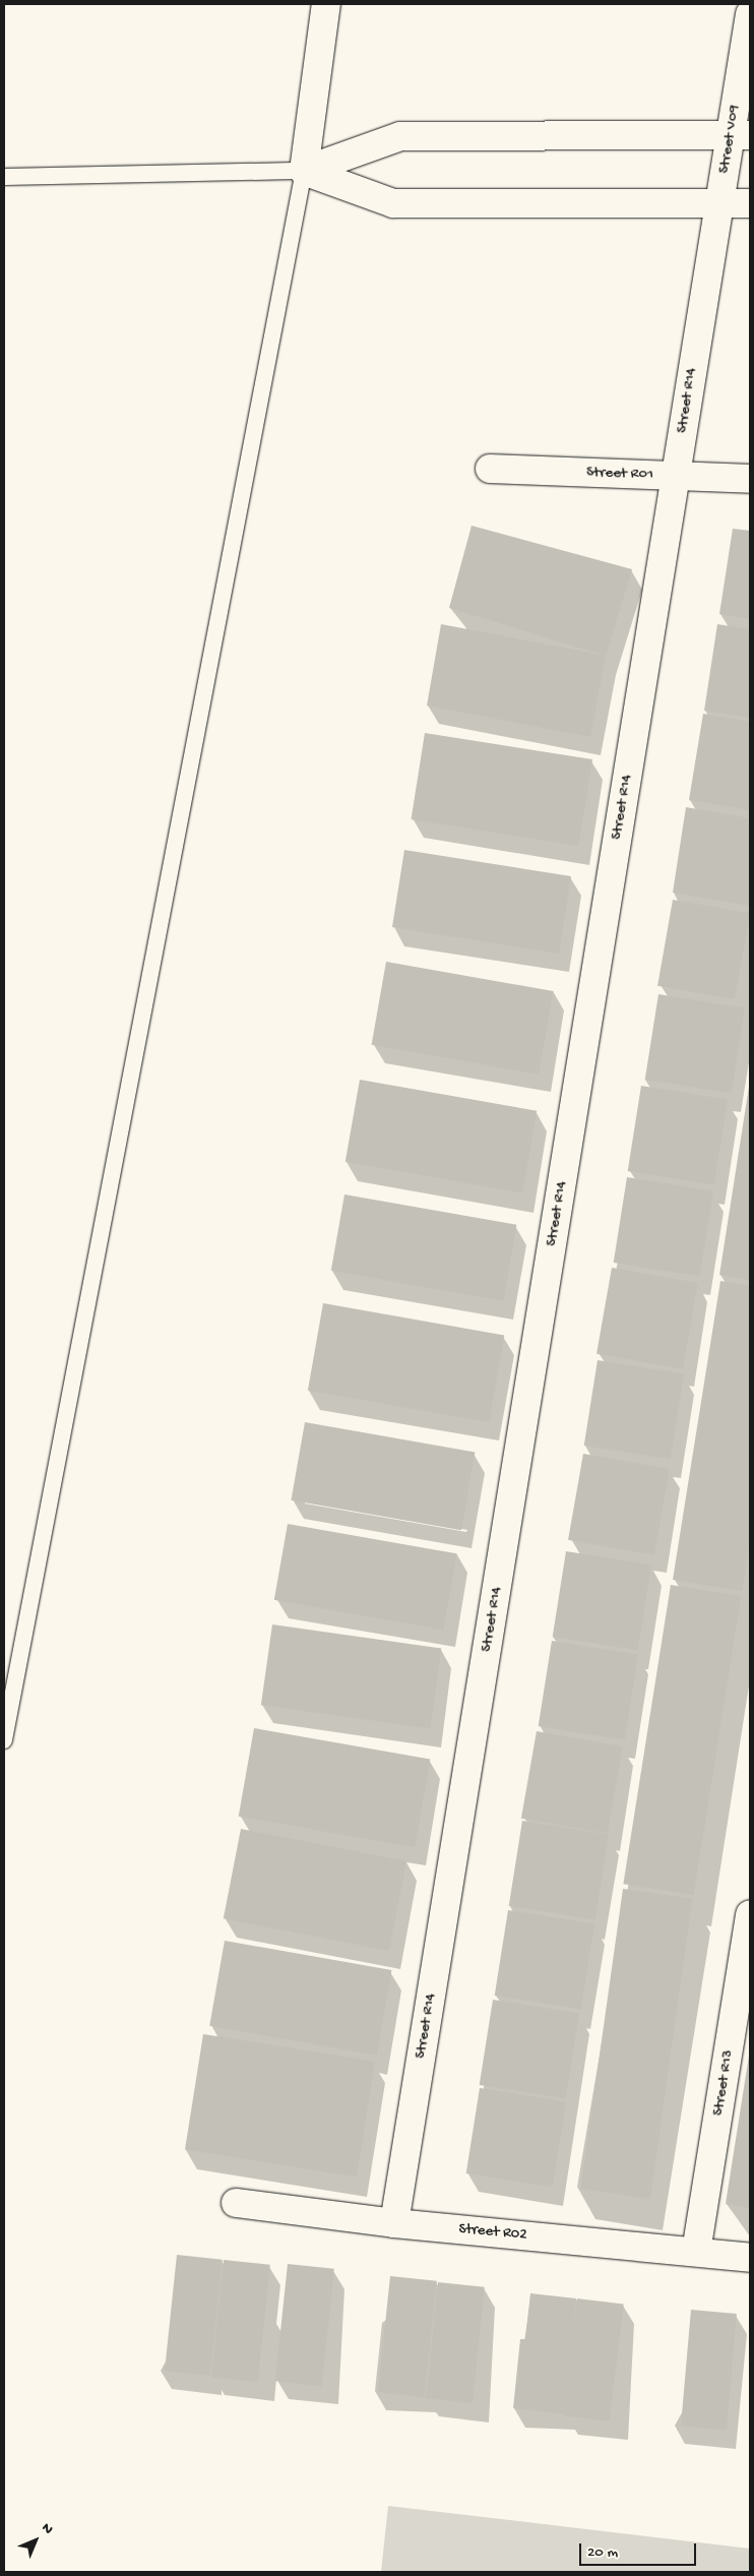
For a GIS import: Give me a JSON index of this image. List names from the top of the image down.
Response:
{
  "streets": {
    "street": [
      "Street V09",
      "Street R14",
      "Street R01",
      "Street R13",
      "Street R02"
    ]
  },
  "crossings": [
    ["Street V09", "Street R14"],
    ["Street R14", "Street R01"],
    ["Street R14", "Street R02"],
    ["Street R13", "Street R02"]
  ],
  "scale_bar": "20 m",
  "north": "top right"
}
